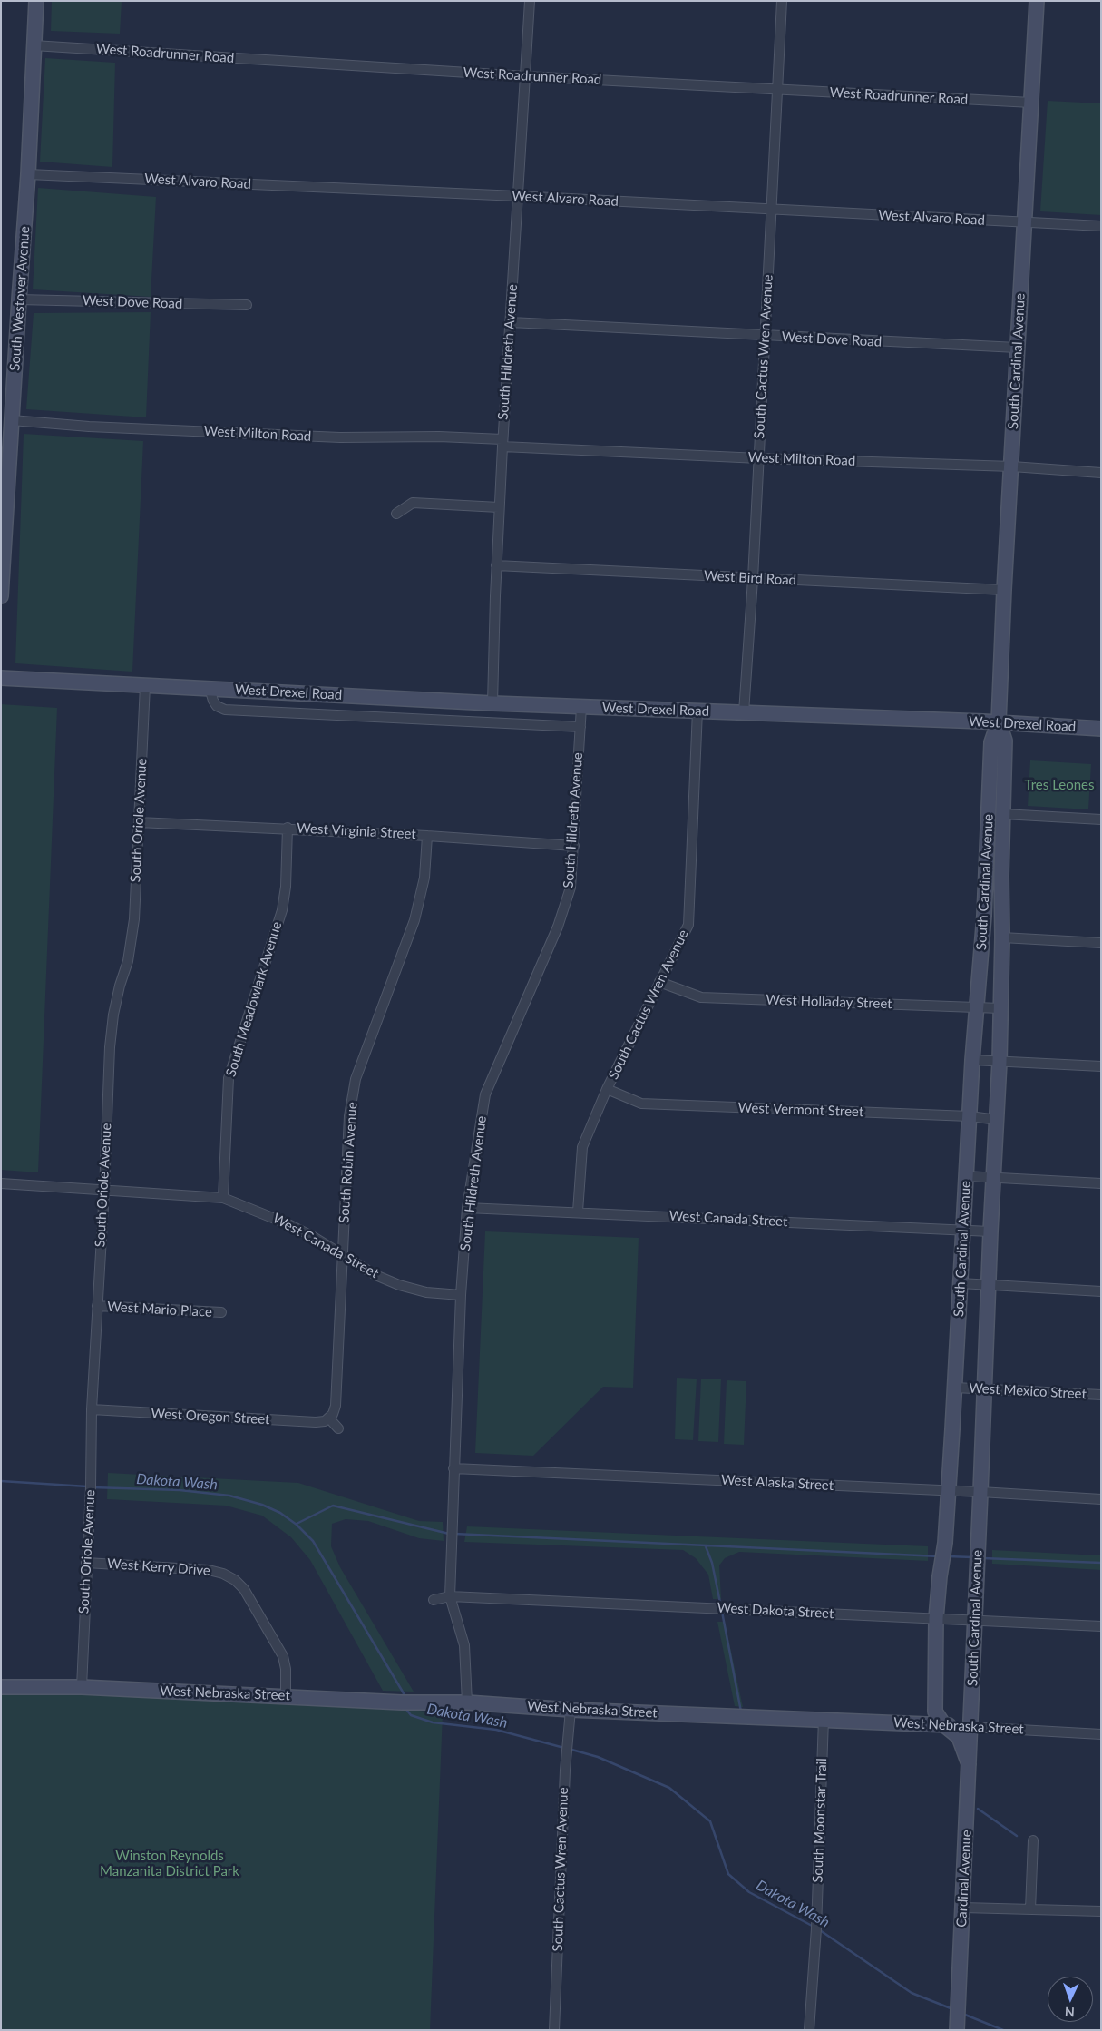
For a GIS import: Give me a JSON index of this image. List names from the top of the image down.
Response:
{
  "streets": {
    "main road": [
      "South Westover Avenue",
      "South Cardinal Avenue",
      "West Drexel Road",
      "West Nebraska Street",
      "Cardinal Avenue"
    ],
    "street": [
      "West Roadrunner Road",
      "West Alvaro Road",
      "West Dove Road",
      "South Hildreth Avenue",
      "South Cactus Wren Avenue",
      "West Milton Road",
      "West Bird Road",
      "South Oriole Avenue",
      "West Virginia Street",
      "South Meadowlark Avenue",
      "West Holladay Street",
      "West Vermont Street",
      "South Robin Avenue",
      "West Canada Street",
      "West Mario Place",
      "West Mexico Street",
      "West Oregon Street",
      "West Alaska Street",
      "West Kerry Drive",
      "West Dakota Street",
      "South Moonstar Trail"
    ]
  },
  "crossings": [
    ["West Roadrunner Road", "South Westover Avenue"],
    ["West Roadrunner Road", "South Hildreth Avenue"],
    ["West Roadrunner Road", "South Cactus Wren Avenue"],
    ["West Roadrunner Road", "South Cardinal Avenue"],
    ["West Alvaro Road", "South Westover Avenue"],
    ["West Alvaro Road", "South Hildreth Avenue"],
    ["West Alvaro Road", "South Cactus Wren Avenue"],
    ["West Alvaro Road", "South Cardinal Avenue"],
    ["South Westover Avenue", "West Dove Road"],
    ["South Westover Avenue", "West Milton Road"],
    ["West Dove Road", "South Hildreth Avenue"],
    ["West Dove Road", "South Cactus Wren Avenue"],
    ["West Dove Road", "South Cardinal Avenue"],
    ["South Hildreth Avenue", "West Milton Road"],
    ["South Hildreth Avenue", "West Bird Road"],
    ["South Hildreth Avenue", "West Drexel Road"],
    ["South Hildreth Avenue", "West Virginia Street"],
    ["South Hildreth Avenue", "West Canada Street"],
    ["South Hildreth Avenue", "West Alaska Street"],
    ["South Hildreth Avenue", "West Dakota Street"],
    ["South Hildreth Avenue", "West Nebraska Street"],
    ["South Cactus Wren Avenue", "West Milton Road"],
    ["South Cactus Wren Avenue", "West Bird Road"],
    ["South Cactus Wren Avenue", "West Drexel Road"],
    ["South Cactus Wren Avenue", "West Holladay Street"],
    ["South Cactus Wren Avenue", "West Vermont Street"],
    ["South Cactus Wren Avenue", "West Canada Street"],
    ["South Cactus Wren Avenue", "West Nebraska Street"],
    ["South Cardinal Avenue", "West Milton Road"],
    ["South Cardinal Avenue", "West Bird Road"],
    ["South Cardinal Avenue", "West Drexel Road"],
    ["South Cardinal Avenue", "West Holladay Street"],
    ["South Cardinal Avenue", "West Vermont Street"],
    ["South Cardinal Avenue", "West Canada Street"],
    ["South Cardinal Avenue", "West Mexico Street"],
    ["South Cardinal Avenue", "West Alaska Street"],
    ["South Cardinal Avenue", "West Dakota Street"],
    ["South Cardinal Avenue", "West Nebraska Street"],
    ["South Cardinal Avenue", "Cardinal Avenue"],
    ["West Drexel Road", "South Oriole Avenue"],
    ["South Oriole Avenue", "West Virginia Street"],
    ["South Oriole Avenue", "West Canada Street"],
    ["South Oriole Avenue", "West Mario Place"],
    ["South Oriole Avenue", "West Oregon Street"],
    ["South Oriole Avenue", "West Kerry Drive"],
    ["South Oriole Avenue", "West Nebraska Street"],
    ["West Virginia Street", "South Meadowlark Avenue"],
    ["West Virginia Street", "South Robin Avenue"],
    ["South Meadowlark Avenue", "West Canada Street"],
    ["South Robin Avenue", "West Canada Street"],
    ["South Robin Avenue", "West Oregon Street"],
    ["West Kerry Drive", "West Nebraska Street"],
    ["West Nebraska Street", "South Moonstar Trail"],
    ["West Nebraska Street", "Cardinal Avenue"]
  ],
  "water": ["Dakota Wash"],
  "parks": ["Tres Leones", "Winston Reynolds Manzanita District Park"],
  "north": "bottom"
}
